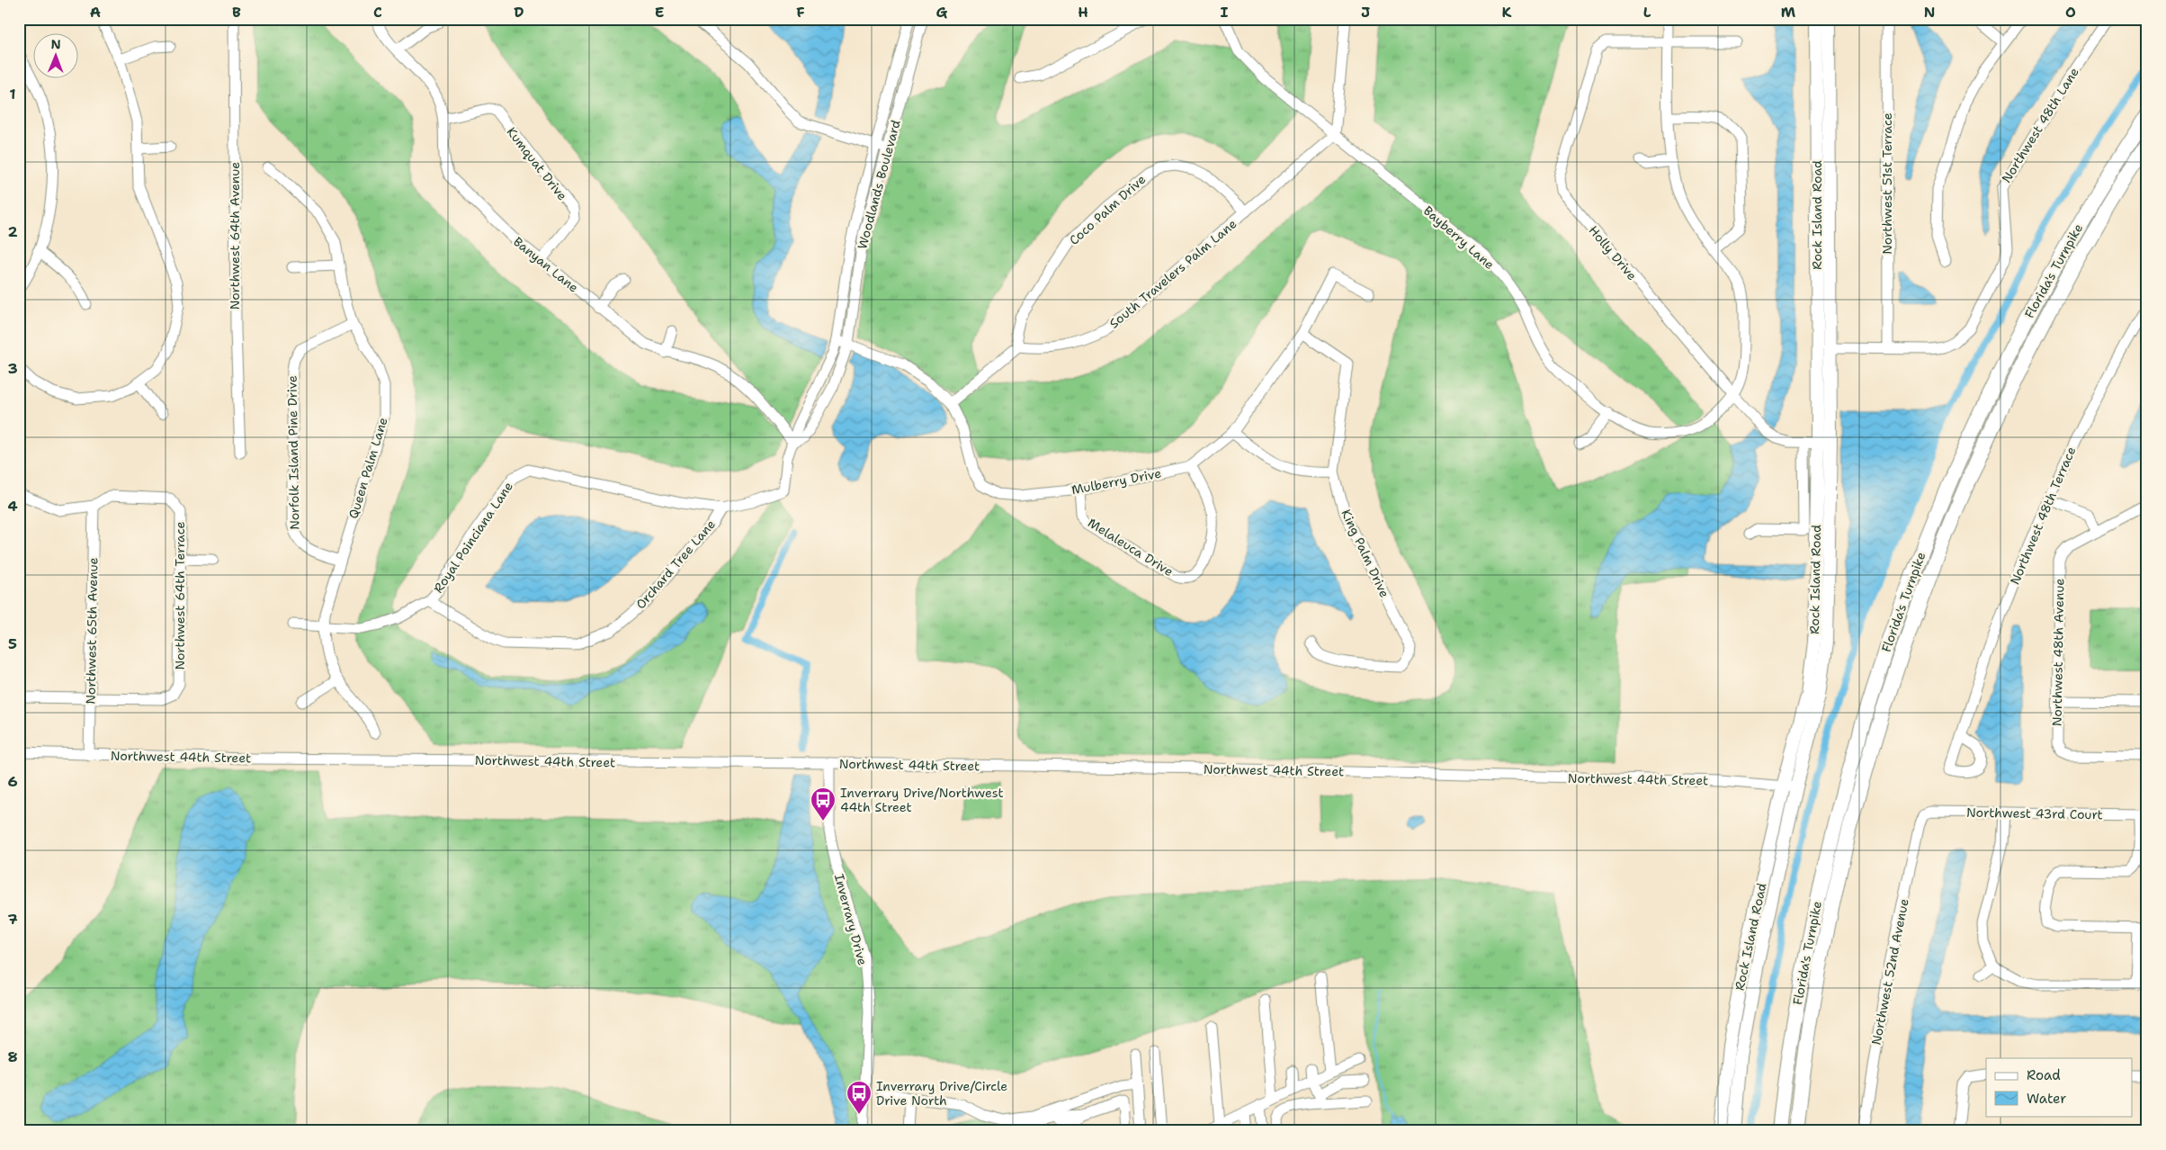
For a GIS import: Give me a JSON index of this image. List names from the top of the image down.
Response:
{
  "streets": {
    "highway": ["Florida's Turnpike"],
    "main road": ["Rock Island Road"],
    "street": [
      "Northwest 48th Lane",
      "Kumquat Drive",
      "Northwest 51st Terrace",
      "Woodlands Boulevard",
      "Coco Palm Drive",
      "Northwest 64th Avenue",
      "Bayberry Lane",
      "Holly Drive",
      "Banyan Lane",
      "South Travelers Palm Lane",
      "Norfolk Island Pine Drive",
      "Queen Palm Lane",
      "Mulberry Drive",
      "Northwest 48th Terrace",
      "Royal Poinciana Lane",
      "Melaleuca Drive",
      "King Palm Drive",
      "Orchard Tree Lane",
      "Northwest 64th Terrace",
      "Northwest 65th Avenue",
      "Northwest 48th Avenue",
      "Northwest 44th Street",
      "Northwest 43rd Court",
      "Inverrary Drive",
      "Northwest 52nd Avenue"
    ]
  },
  "crossings": [
    ["Northwest 48th Lane", "Northwest 51st Terrace"],
    ["Northwest 48th Lane", "Rock Island Road"],
    ["Kumquat Drive", "Banyan Lane"],
    ["Woodlands Boulevard", "Banyan Lane"],
    ["Woodlands Boulevard", "Mulberry Drive"],
    ["Woodlands Boulevard", "Royal Poinciana Lane"],
    ["Coco Palm Drive", "South Travelers Palm Lane"],
    ["Rock Island Road", "Holly Drive"],
    ["Rock Island Road", "Northwest 44th Street"],
    ["Bayberry Lane", "Holly Drive"],
    ["Bayberry Lane", "South Travelers Palm Lane"],
    ["Norfolk Island Pine Drive", "Queen Palm Lane"],
    ["Queen Palm Lane", "Royal Poinciana Lane"],
    ["Mulberry Drive", "Melaleuca Drive"],
    ["Mulberry Drive", "King Palm Drive"],
    ["Royal Poinciana Lane", "Orchard Tree Lane"],
    ["Northwest 64th Terrace", "Northwest 65th Avenue"],
    ["Northwest 65th Avenue", "Northwest 44th Street"],
    ["Northwest 44th Street", "Inverrary Drive"],
    ["Northwest 43rd Court", "Northwest 52nd Avenue"]
  ],
  "places": {
    "bus stop": ["Inverrary Drive/Northwest 44th Street", "Inverrary Drive/Circle Drive North"]
  },
  "legend": ["Road", "Water"],
  "north": "top",
  "grid": {
    "columns": [
      "A",
      "B",
      "C",
      "D",
      "E",
      "F",
      "G",
      "H",
      "I",
      "J",
      "K",
      "L",
      "M",
      "N",
      "O"
    ],
    "rows": [
      "1",
      "2",
      "3",
      "4",
      "5",
      "6",
      "7",
      "8"
    ]
  }
}
